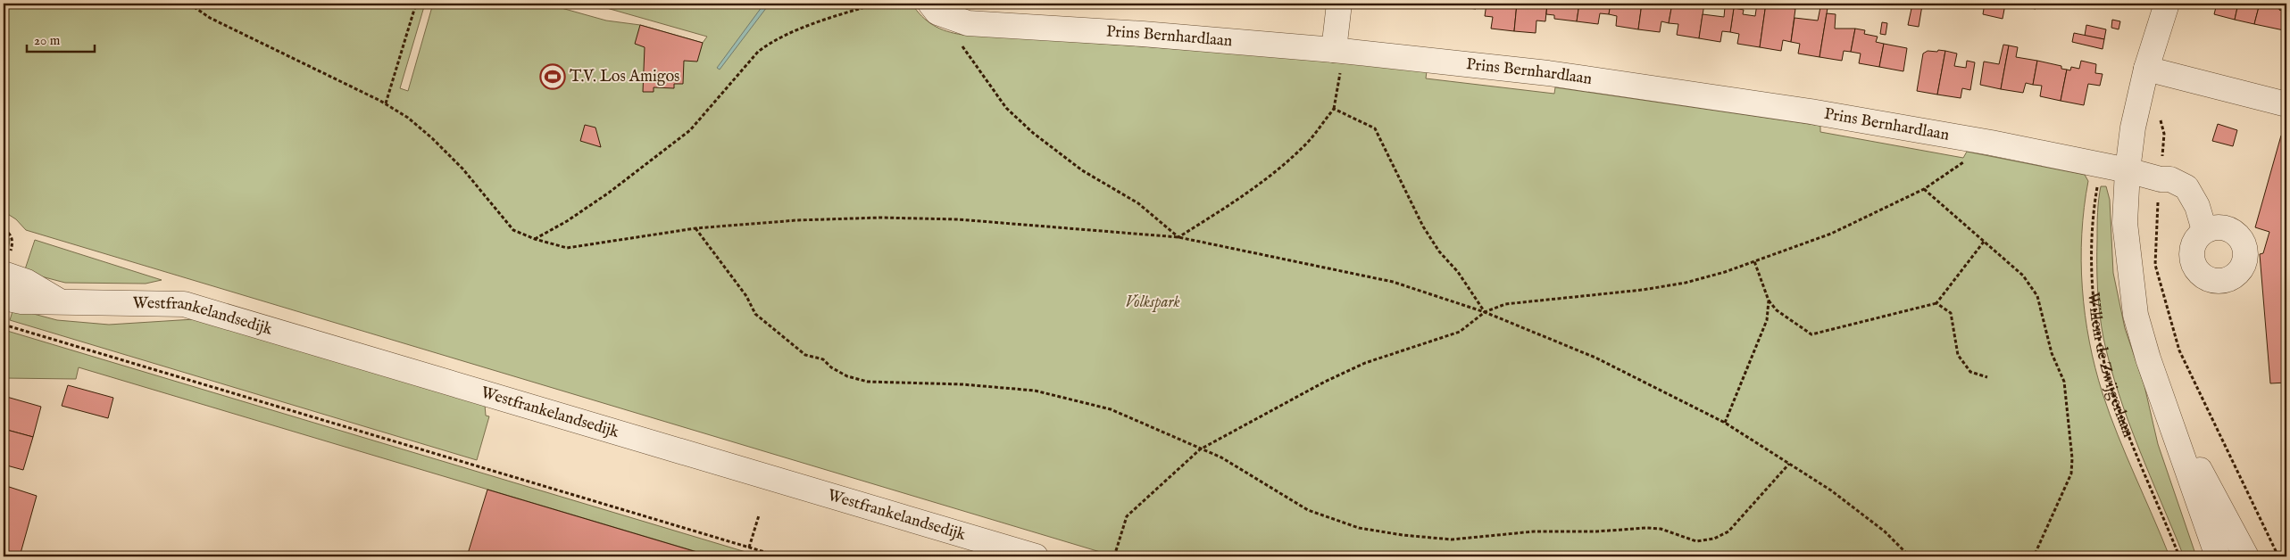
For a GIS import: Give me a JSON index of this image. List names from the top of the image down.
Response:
{
  "streets": {
    "street": ["Prins Bernhardlaan", "Westfrankelandsedijk"],
    "path": ["Willem de Zwijgerlaan"]
  },
  "crossings": [
    ["Prins Bernhardlaan", "Willem de Zwijgerlaan"]
  ],
  "parks": ["Volkspark"],
  "places": {
    "sports": ["T.V. Los Amigos"]
  },
  "scale_bar": "20 m"
}
